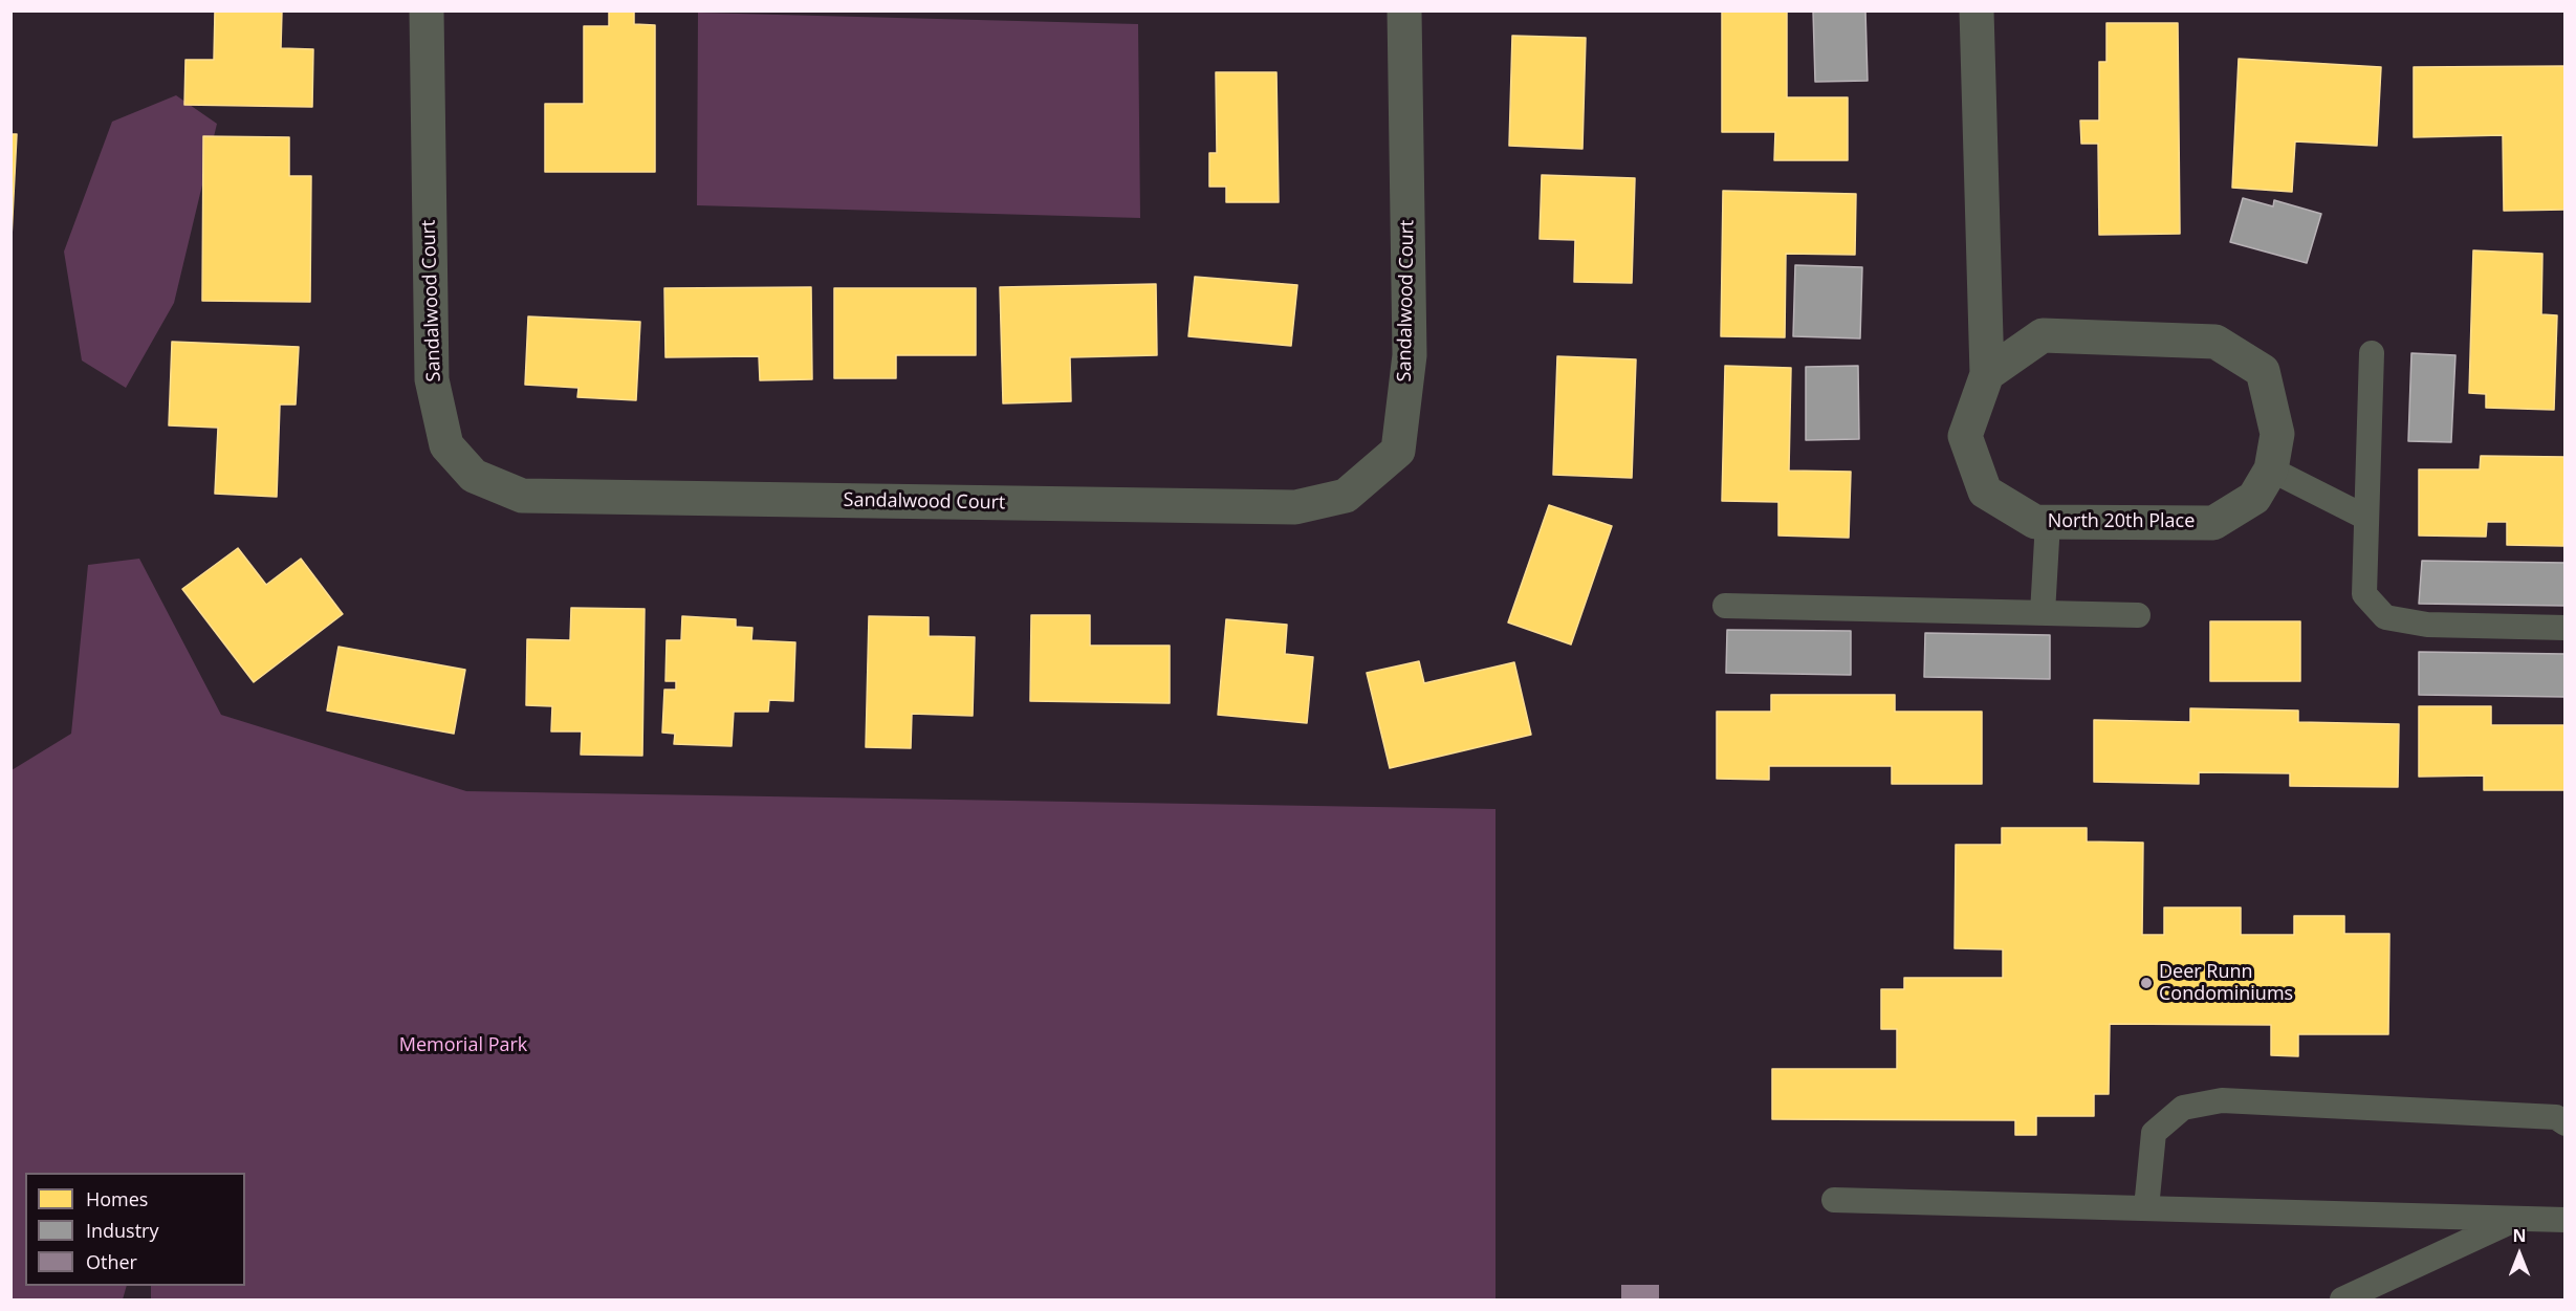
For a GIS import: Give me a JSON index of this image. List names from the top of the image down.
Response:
{
  "streets": {
    "street": ["Sandalwood Court", "North 20th Place"]
  },
  "parks": ["Memorial Park"],
  "places": ["Deer Runn Condominiums"],
  "legend": ["Homes", "Industry", "Other"],
  "north": "top"
}
